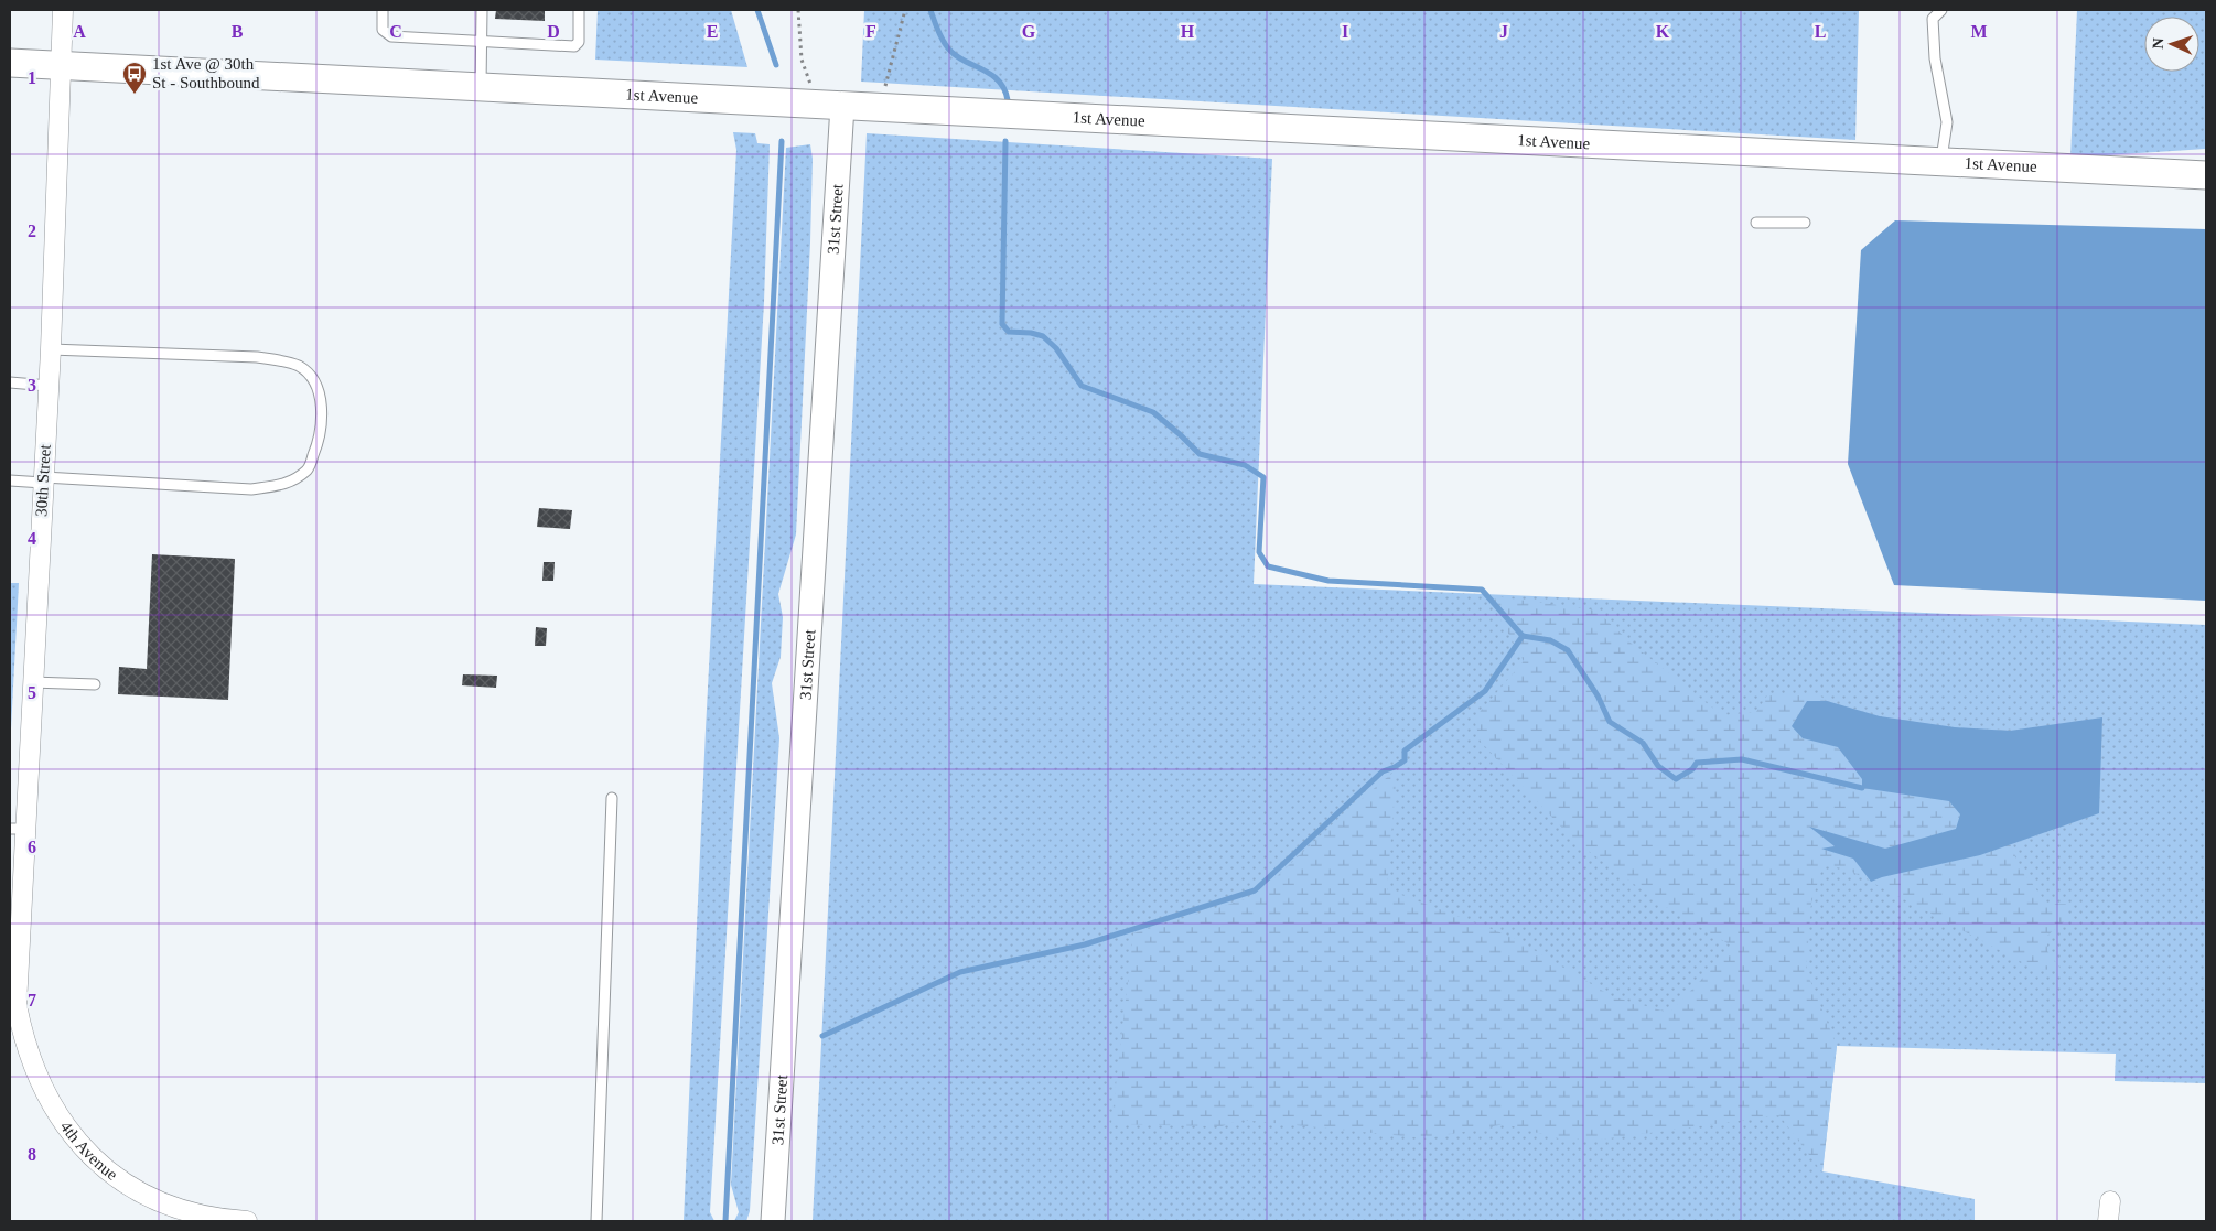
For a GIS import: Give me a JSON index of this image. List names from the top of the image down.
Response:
{
  "streets": {
    "main road": ["1st Avenue"],
    "street": ["31st Street", "30th Street", "4th Avenue"]
  },
  "crossings": [
    ["1st Avenue", "31st Street"],
    ["1st Avenue", "30th Street"],
    ["30th Street", "4th Avenue"]
  ],
  "places": {
    "bus stop": ["1st Ave @ 30th St - Southbound"]
  },
  "north": "left",
  "grid": {
    "columns": [
      "A",
      "B",
      "C",
      "D",
      "E",
      "F",
      "G",
      "H",
      "I",
      "J",
      "K",
      "L",
      "M"
    ],
    "rows": [
      "1",
      "2",
      "3",
      "4",
      "5",
      "6",
      "7",
      "8"
    ]
  }
}
